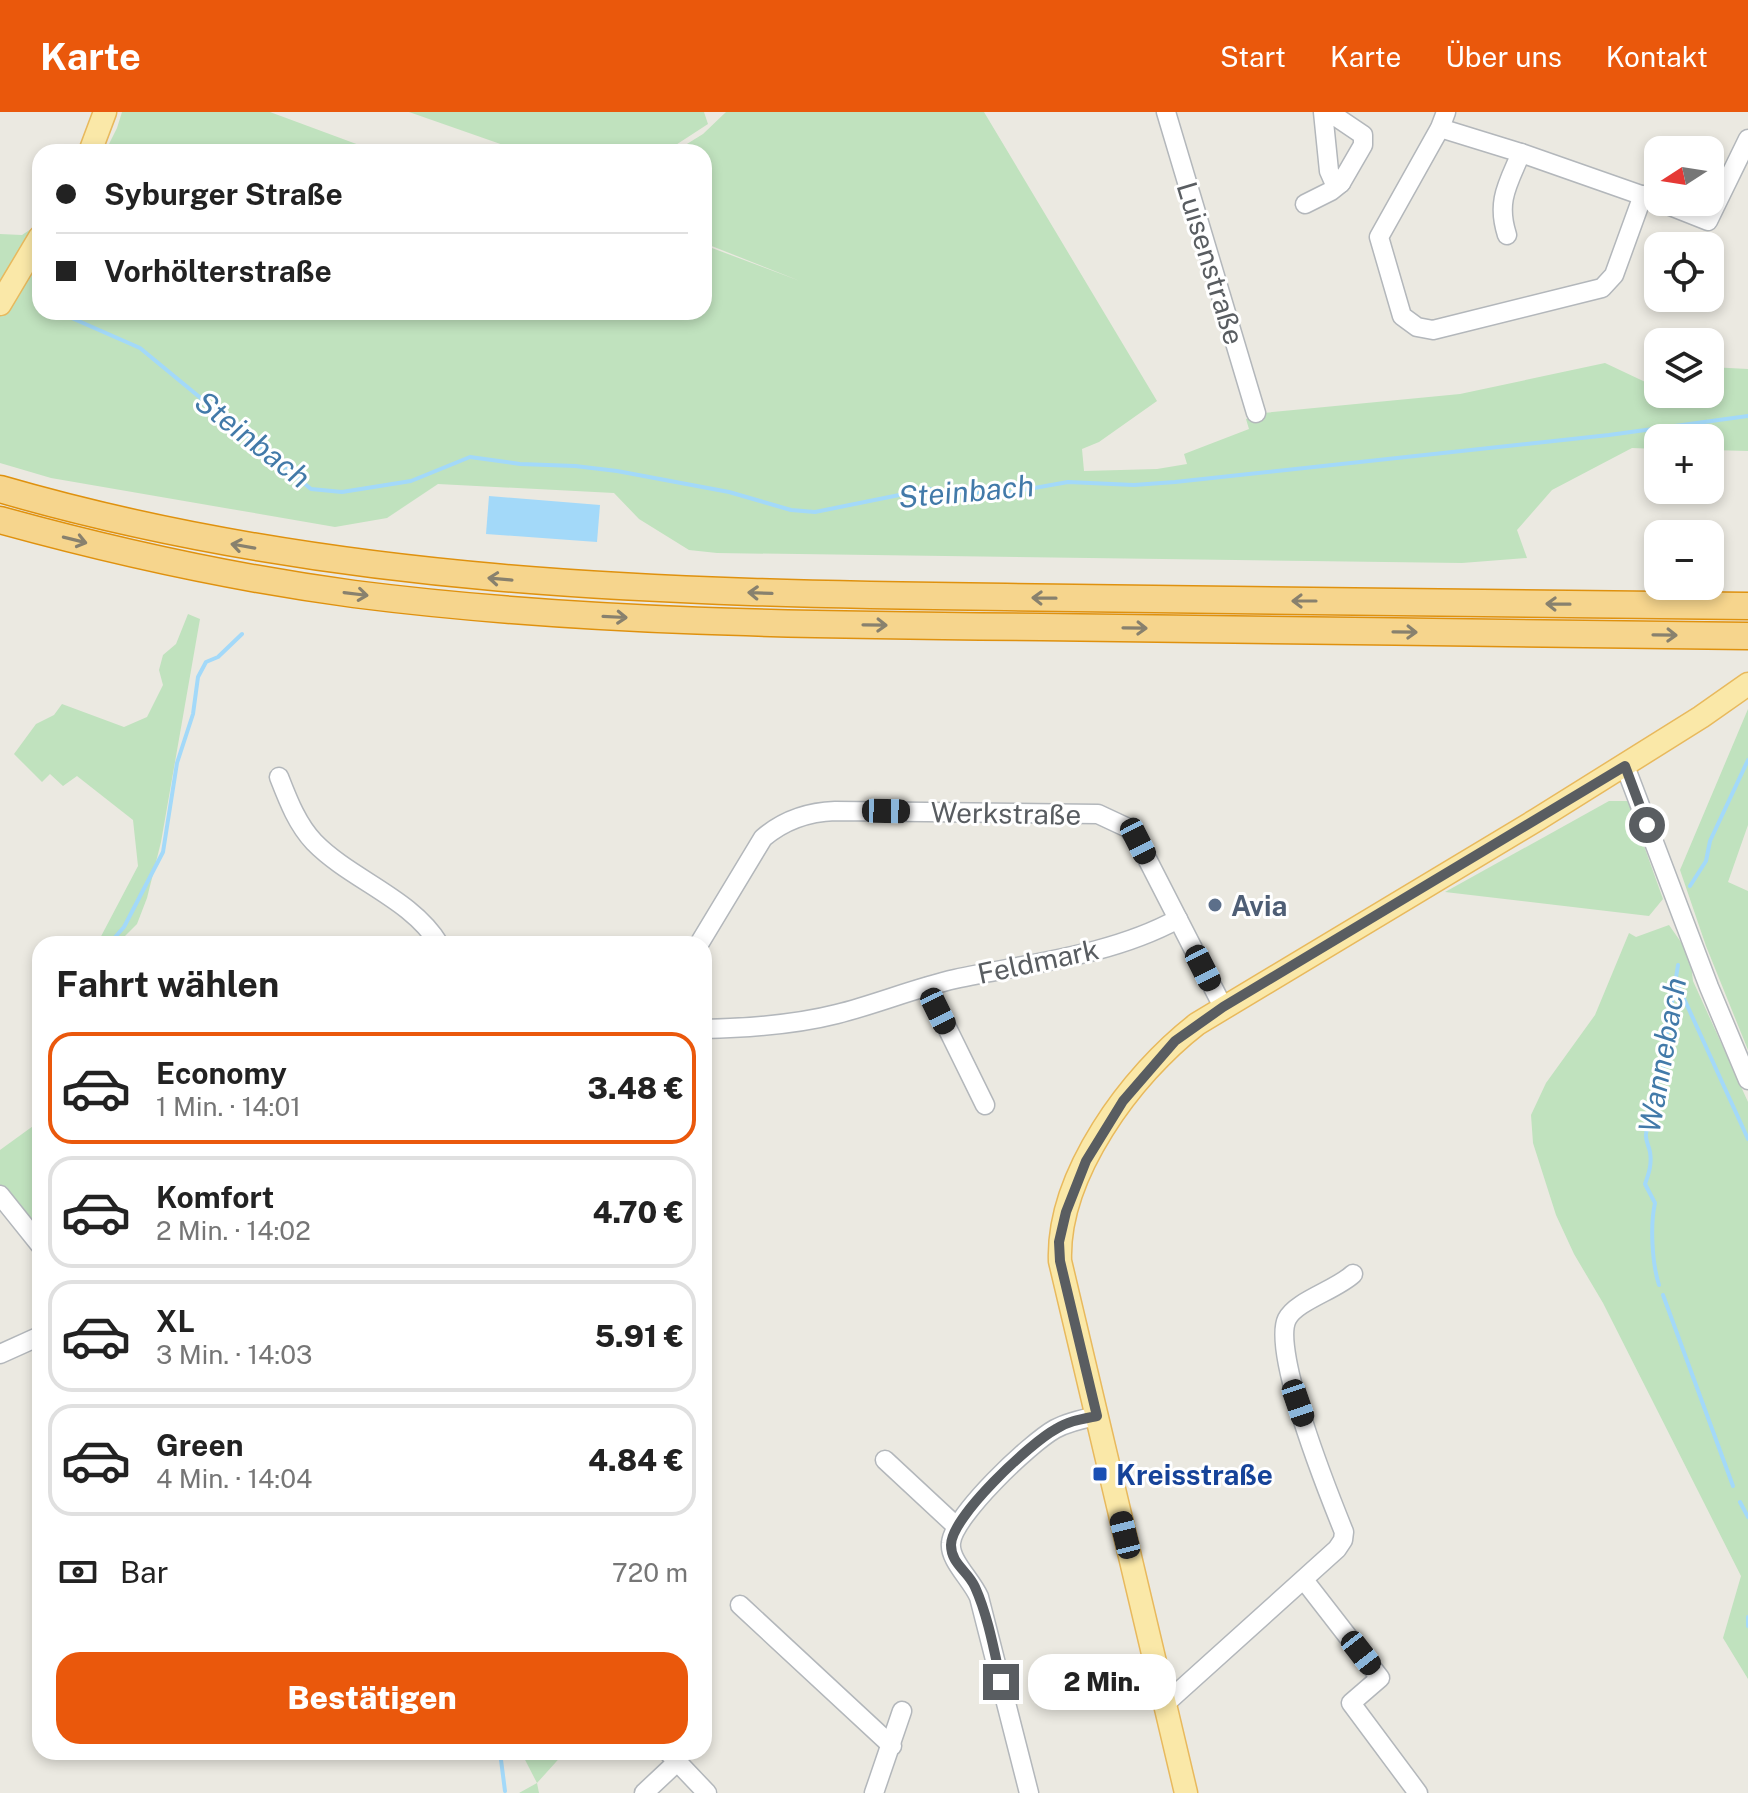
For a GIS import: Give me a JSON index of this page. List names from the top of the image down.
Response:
{
  "streets": {
    "street": ["Luisenstraße", "Werkstraße", "Feldmark"]
  },
  "crossings": [
    ["Werkstraße", "Feldmark"]
  ],
  "water": ["Steinbach", "Wannebach"],
  "places": {
    "other": ["Avia"],
    "transit": ["Kreisstraße"]
  },
  "north": "left",
  "page": {
    "header": "Karte",
    "nav": [
      "Start",
      "Karte",
      "Über uns",
      "Kontakt"
    ],
    "map_buttons": ["+", "−"],
    "banner": ["Syburger Straße", "Vorhölterstraße"],
    "heading": "Fahrt wählen",
    "list": [
      {
        "name": "Economy",
        "note": "1 Min. · 14:01",
        "value": "3.48 €"
      },
      {
        "name": "Komfort",
        "note": "2 Min. · 14:02",
        "value": "4.70 €"
      },
      {
        "name": "XL",
        "note": "3 Min. · 14:03",
        "value": "5.91 €"
      },
      {
        "name": "Green",
        "note": "4 Min. · 14:04",
        "value": "4.84 €"
      }
    ],
    "pay": ["Bar", "720 m"],
    "buttons": "Bestätigen",
    "bubble": "2 Min."
  }
}
